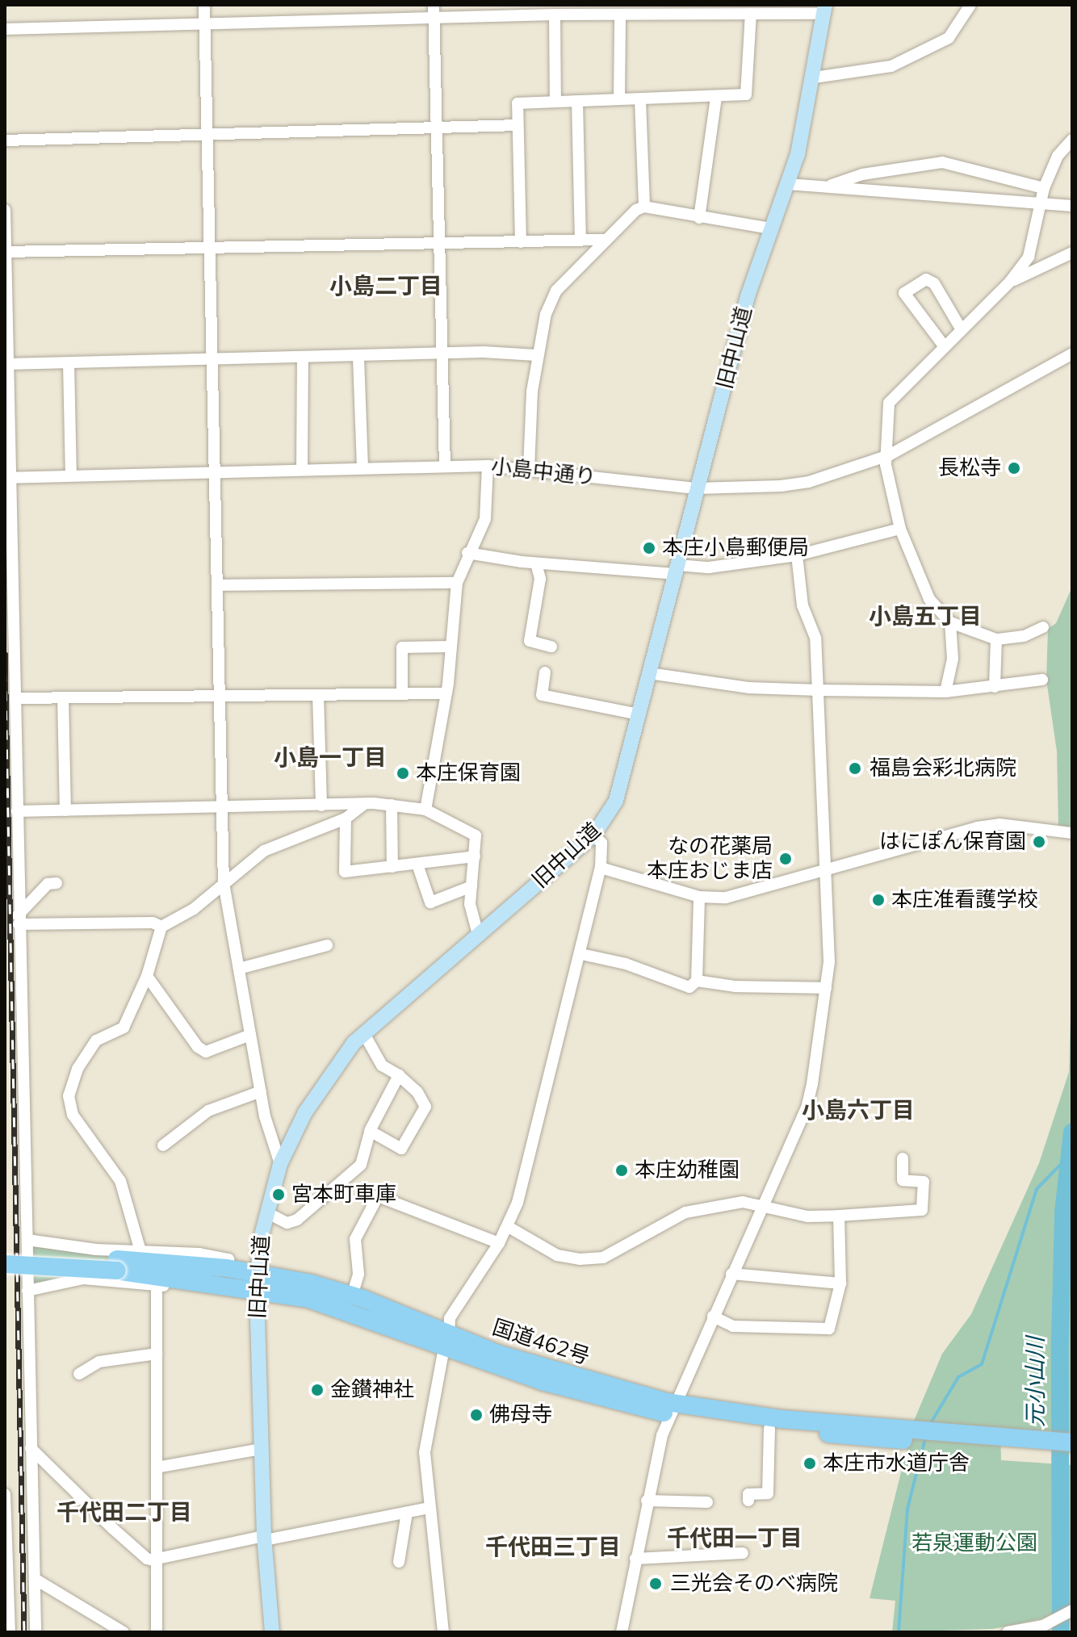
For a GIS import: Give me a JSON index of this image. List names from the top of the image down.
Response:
{
  "streets": {
    "highway": ["国道462号"],
    "main road": ["旧中山道"],
    "street": ["小島中通り"]
  },
  "crossings": [
    ["旧中山道", "小島中通り"],
    ["旧中山道", "国道462号"]
  ],
  "districts": [
    "小島二丁目",
    "小島五丁目",
    "小島一丁目",
    "小島六丁目",
    "千代田二丁目",
    "千代田一丁目",
    "千代田三丁目"
  ],
  "water": ["元小山川"],
  "parks": ["若泉運動公園"],
  "places": [
    "長松寺",
    "本庄小島郵便局",
    "福島会彩北病院",
    "本庄保育園",
    "はにぽん保育園",
    "なの花薬局 本庄おじま店",
    "本庄准看護学校",
    "本庄幼稚園",
    "宮本町車庫",
    "金鑚神社",
    "佛母寺",
    "本庄市水道庁舎",
    "三光会そのべ病院"
  ]
}
